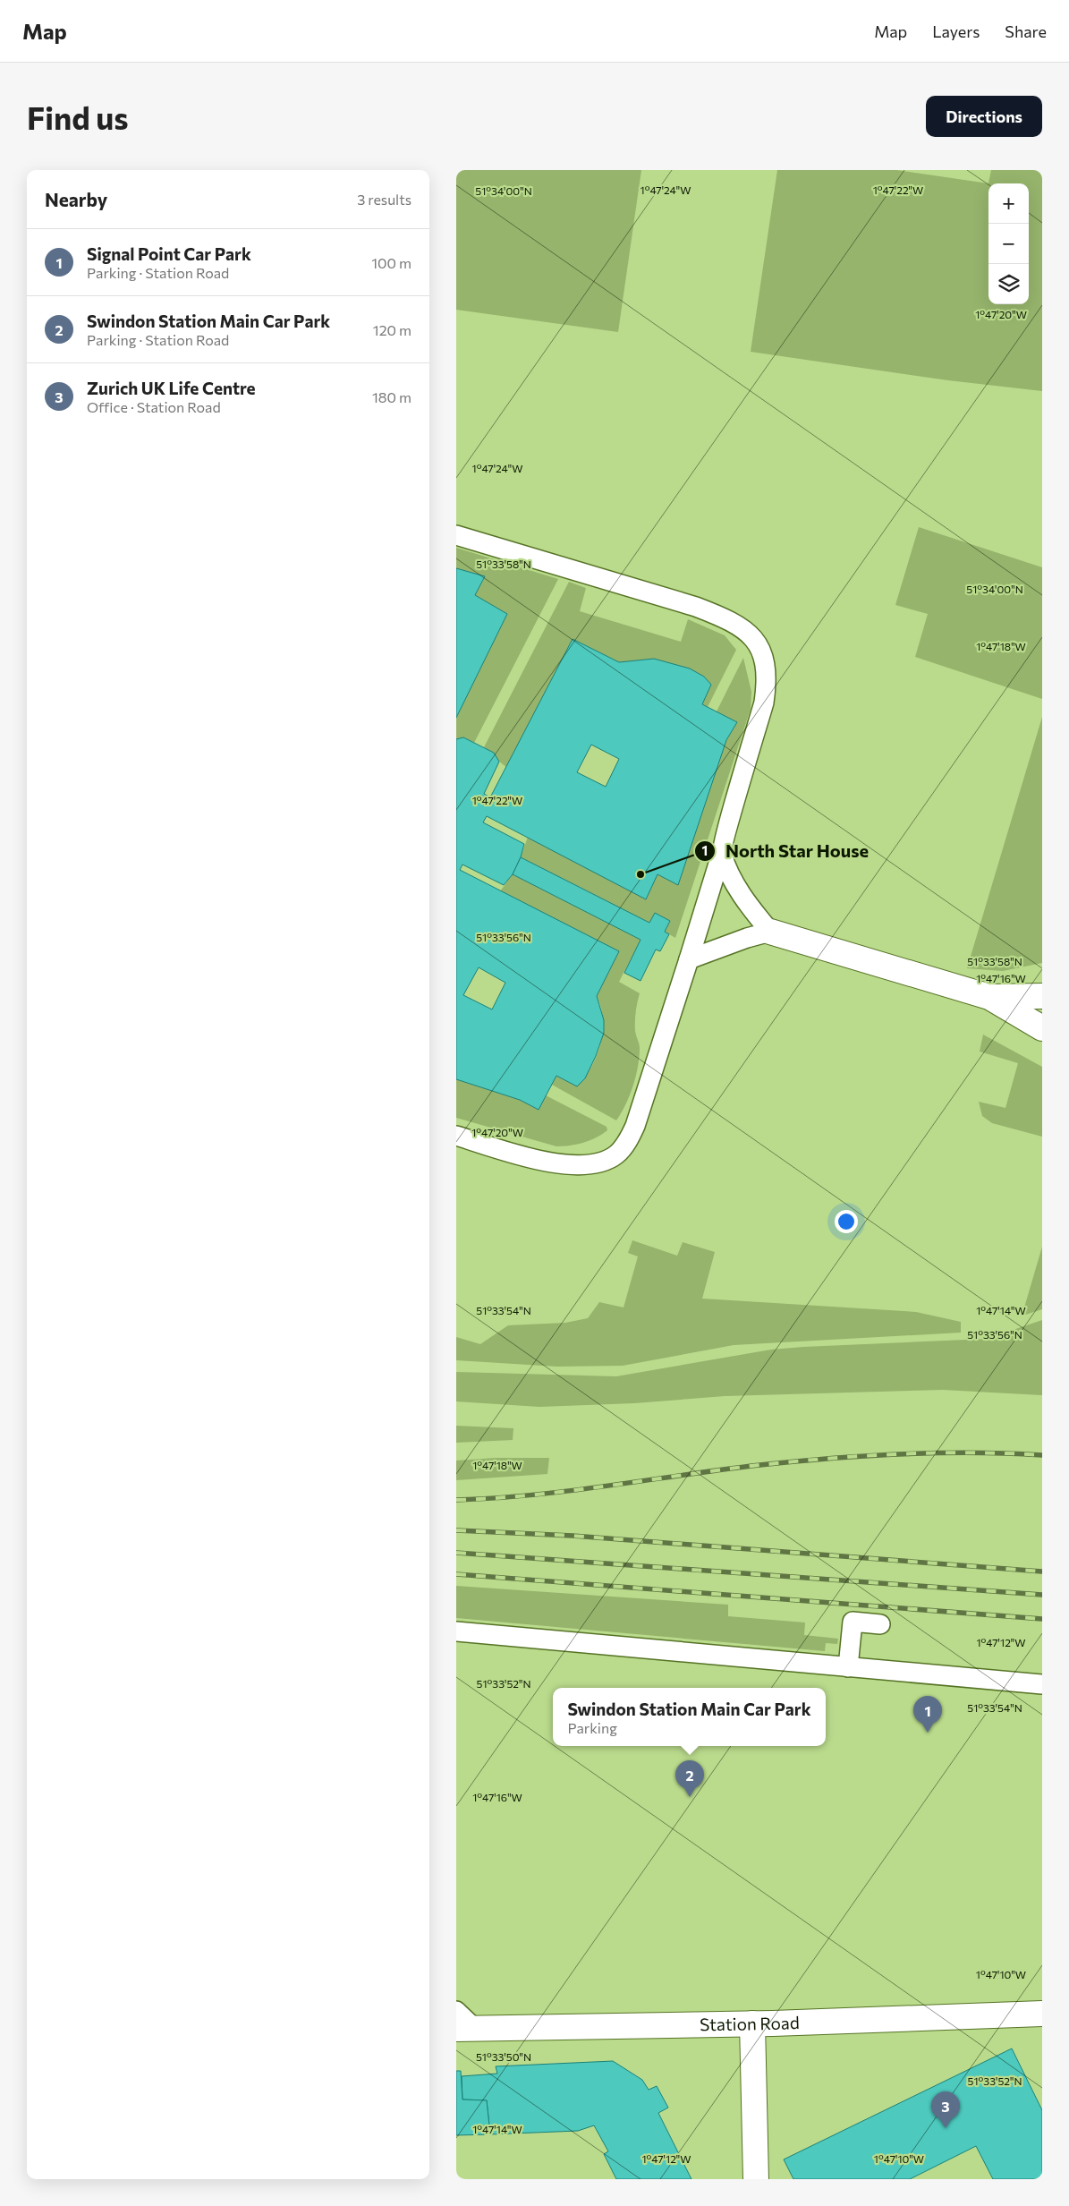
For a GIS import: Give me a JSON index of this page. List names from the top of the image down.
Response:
{
  "streets": {
    "street": ["Station Road"]
  },
  "places": ["North Star House"],
  "page": {
    "header": "Map",
    "nav": ["Map", "Layers", "Share"],
    "buttons": "Directions",
    "title": "Find us",
    "heading": ["Nearby", "3 results"],
    "map_buttons": ["+", "−"],
    "list": [
      {
        "mark": "1",
        "name": "Signal Point Car Park",
        "note": "Parking · Station Road",
        "value": "100 m"
      },
      {
        "mark": "2",
        "name": "Swindon Station Main Car Park",
        "note": "Parking · Station Road",
        "value": "120 m"
      },
      {
        "mark": "3",
        "name": "Zurich UK Life Centre",
        "note": "Office · Station Road",
        "value": "180 m"
      }
    ],
    "popup": ["Swindon Station Main Car Park", "Parking"],
    "pins": ["1", "2", "3"]
  },
  "coordinates": [
    "1°47'24\"W",
    "1°47'22\"W",
    "51°34'00\"N",
    "1°47'20\"W",
    "51°33'58\"N",
    "1°47'18\"W",
    "51°33'56\"N",
    "1°47'16\"W",
    "1°47'14\"W",
    "51°33'54\"N",
    "1°47'12\"W",
    "51°33'52\"N",
    "1°47'10\"W",
    "51°33'50\"N"
  ]
}
